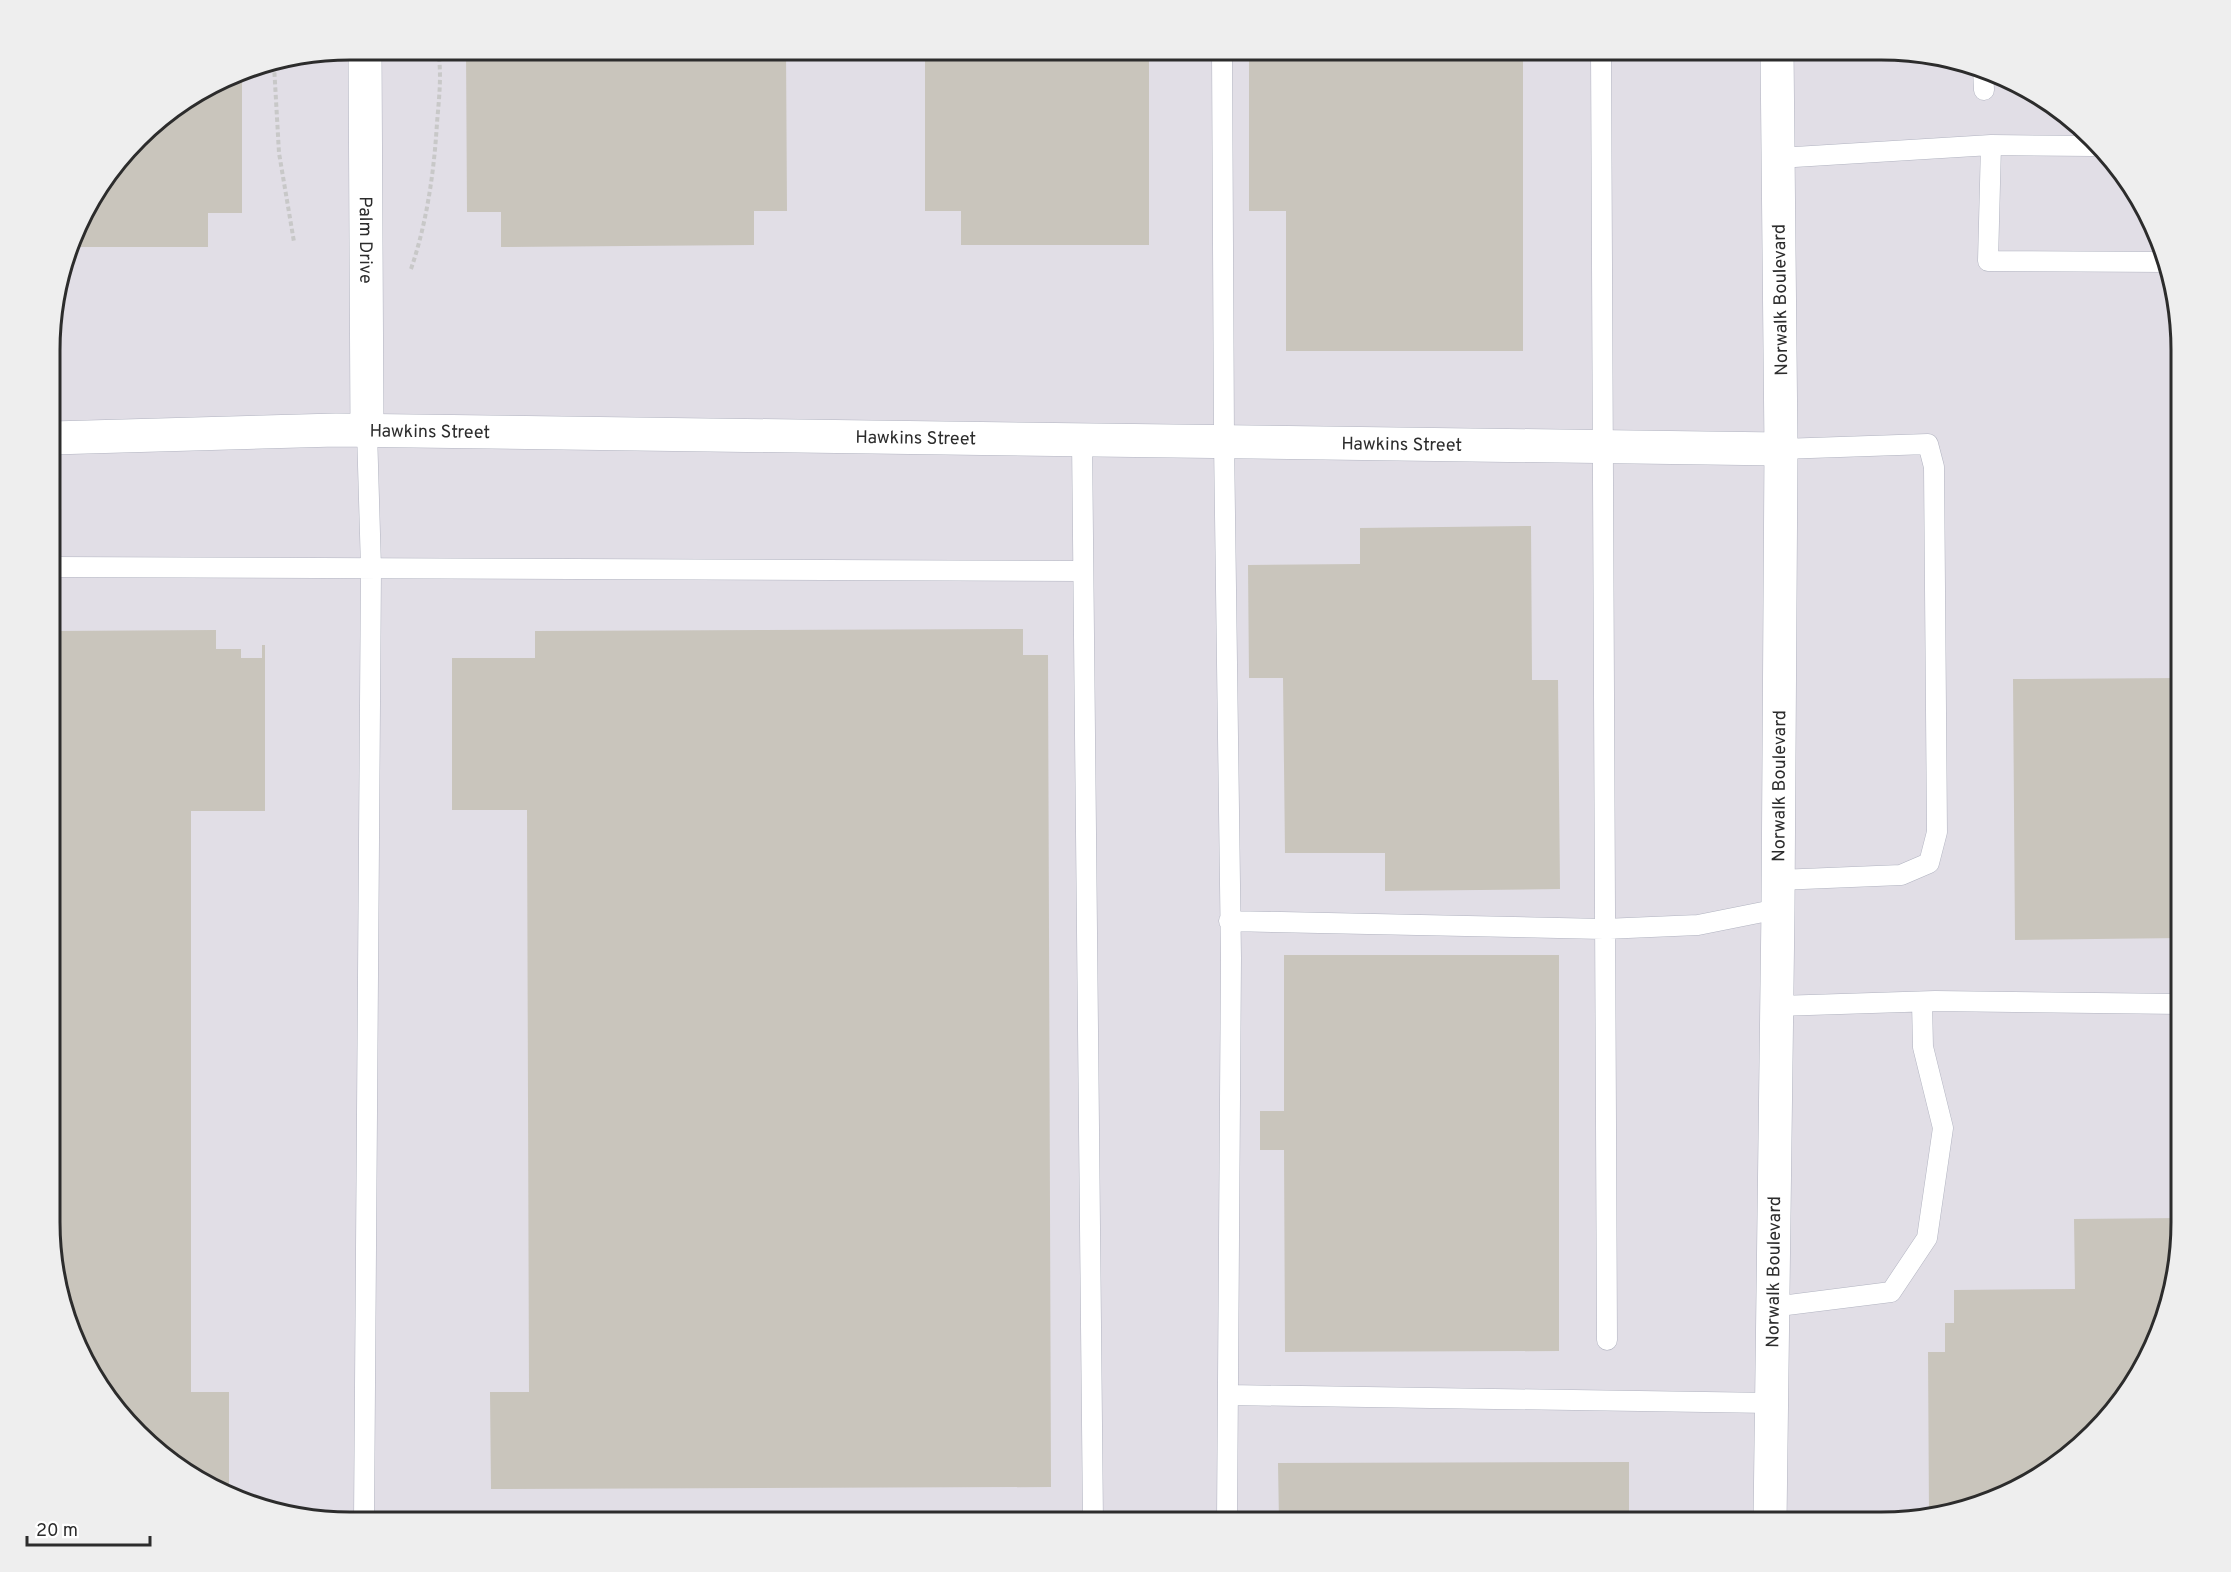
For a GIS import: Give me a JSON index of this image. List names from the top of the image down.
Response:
{
  "streets": {
    "street": ["Palm Drive", "Norwalk Boulevard", "Hawkins Street"]
  },
  "crossings": [
    ["Palm Drive", "Hawkins Street"],
    ["Norwalk Boulevard", "Hawkins Street"]
  ],
  "scale_bar": "20 m"
}
